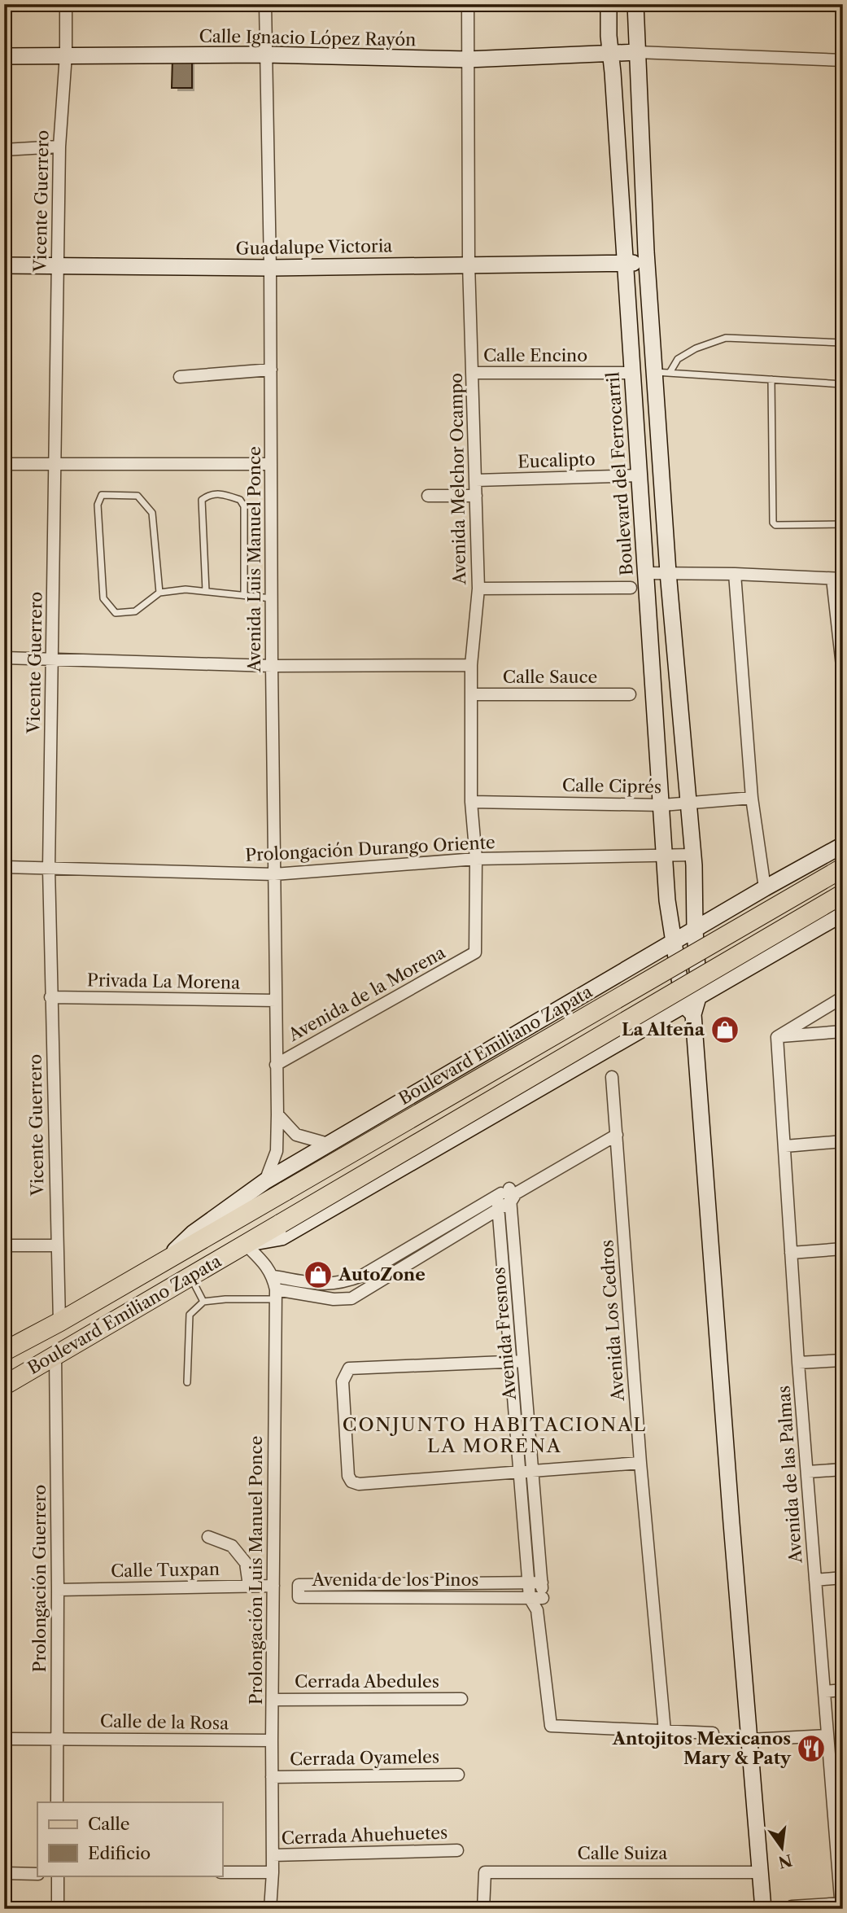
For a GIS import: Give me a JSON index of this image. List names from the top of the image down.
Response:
{
  "streets": {
    "main road": ["Boulevard Emiliano Zapata"],
    "street": [
      "Calle Ignacio López Rayón",
      "Vicente Guerrero",
      "Guadalupe Victoria",
      "Calle Encino",
      "Eucalipto",
      "Boulevard del Ferrocarril",
      "Avenida Melchor Ocampo",
      "Avenida Luis Manuel Ponce",
      "Calle Sauce",
      "Calle Ciprés",
      "Prolongación Durango Oriente",
      "Privada La Morena",
      "Avenida de la Morena",
      "Avenida Los Cedros",
      "Avenida Fresnos",
      "Avenida de las Palmas",
      "Calle Tuxpan",
      "Prolongación Luis Manuel Ponce",
      "Prolongación Guerrero",
      "Avenida de los Pinos",
      "Cerrada Abedules",
      "Calle de la Rosa",
      "Cerrada Oyameles",
      "Cerrada Ahuehuetes",
      "Calle Suiza"
    ]
  },
  "crossings": [
    ["Calle Ignacio López Rayón", "Vicente Guerrero"],
    ["Calle Ignacio López Rayón", "Boulevard del Ferrocarril"],
    ["Calle Ignacio López Rayón", "Avenida Melchor Ocampo"],
    ["Calle Ignacio López Rayón", "Avenida Luis Manuel Ponce"],
    ["Vicente Guerrero", "Guadalupe Victoria"],
    ["Vicente Guerrero", "Prolongación Durango Oriente"],
    ["Vicente Guerrero", "Privada La Morena"],
    ["Vicente Guerrero", "Boulevard Emiliano Zapata"],
    ["Guadalupe Victoria", "Boulevard del Ferrocarril"],
    ["Guadalupe Victoria", "Avenida Melchor Ocampo"],
    ["Guadalupe Victoria", "Avenida Luis Manuel Ponce"],
    ["Calle Encino", "Boulevard del Ferrocarril"],
    ["Calle Encino", "Avenida Melchor Ocampo"],
    ["Eucalipto", "Boulevard del Ferrocarril"],
    ["Eucalipto", "Avenida Melchor Ocampo"],
    ["Boulevard del Ferrocarril", "Calle Ciprés"],
    ["Boulevard del Ferrocarril", "Prolongación Durango Oriente"],
    ["Boulevard del Ferrocarril", "Boulevard Emiliano Zapata"],
    ["Boulevard del Ferrocarril", "Calle Suiza"],
    ["Avenida Melchor Ocampo", "Calle Sauce"],
    ["Avenida Melchor Ocampo", "Calle Ciprés"],
    ["Avenida Melchor Ocampo", "Prolongación Durango Oriente"],
    ["Avenida Melchor Ocampo", "Avenida de la Morena"],
    ["Avenida Luis Manuel Ponce", "Prolongación Durango Oriente"],
    ["Avenida Luis Manuel Ponce", "Privada La Morena"],
    ["Avenida Luis Manuel Ponce", "Avenida de la Morena"],
    ["Avenida Luis Manuel Ponce", "Boulevard Emiliano Zapata"],
    ["Boulevard Emiliano Zapata", "Prolongación Luis Manuel Ponce"],
    ["Boulevard Emiliano Zapata", "Prolongación Guerrero"],
    ["Avenida Los Cedros", "Avenida Fresnos"],
    ["Avenida Fresnos", "Avenida de los Pinos"],
    ["Calle Tuxpan", "Prolongación Luis Manuel Ponce"],
    ["Calle Tuxpan", "Prolongación Guerrero"],
    ["Prolongación Luis Manuel Ponce", "Cerrada Abedules"],
    ["Prolongación Luis Manuel Ponce", "Calle de la Rosa"],
    ["Prolongación Luis Manuel Ponce", "Cerrada Oyameles"],
    ["Prolongación Luis Manuel Ponce", "Cerrada Ahuehuetes"],
    ["Prolongación Guerrero", "Calle de la Rosa"]
  ],
  "districts": ["CONJUNTO HABITACIONAL LA MORENA"],
  "places": {
    "shop": ["La Alteña", "AutoZone"],
    "restaurant": ["Antojitos Mexicanos Mary & Paty"]
  },
  "legend": ["Calle", "Edificio"],
  "north": "bottom"
}
